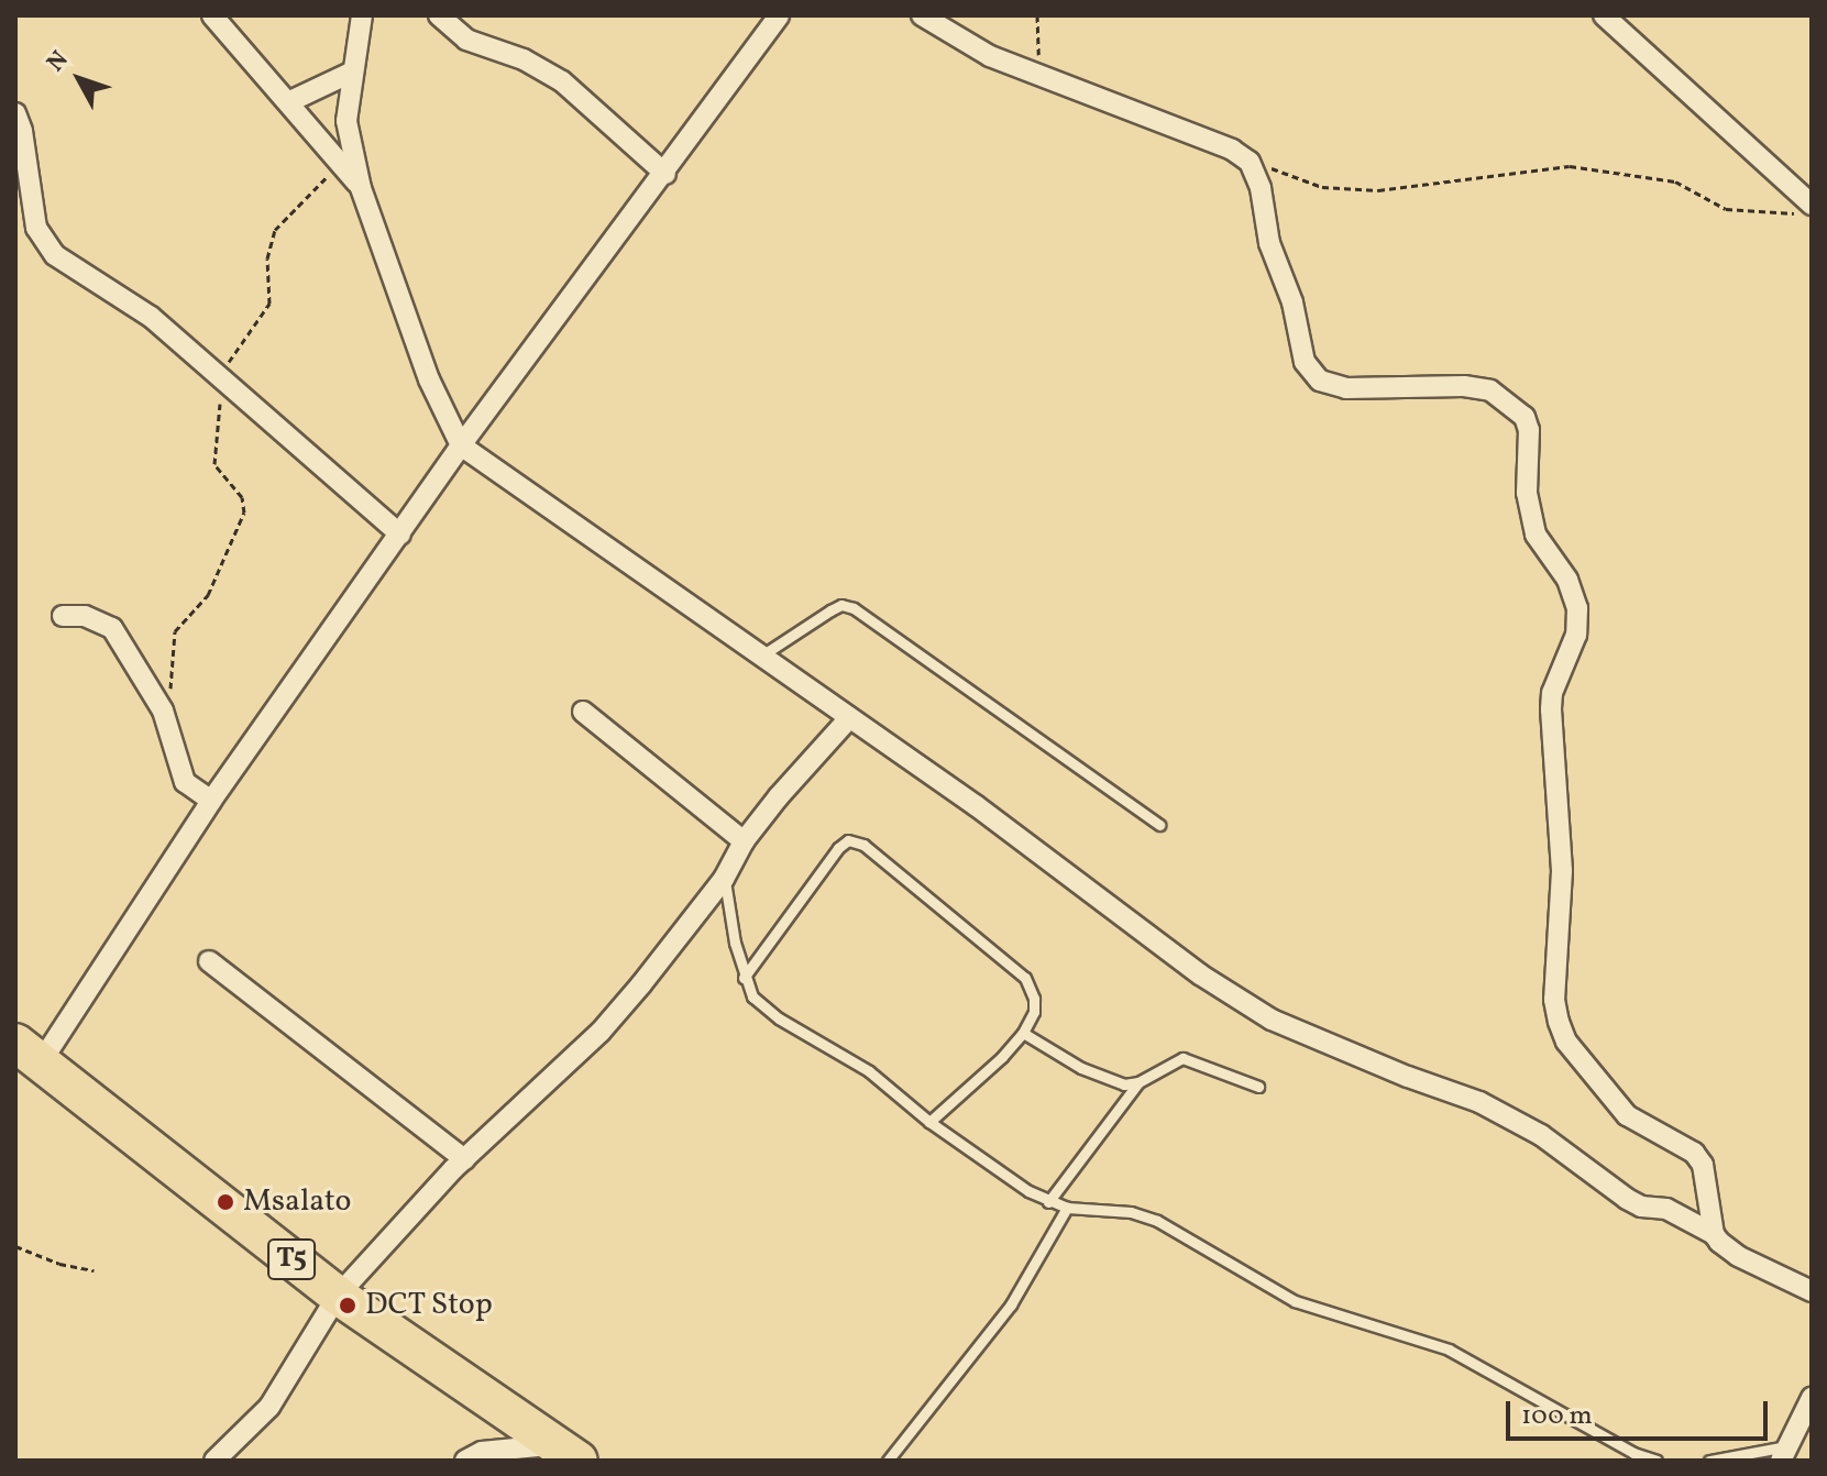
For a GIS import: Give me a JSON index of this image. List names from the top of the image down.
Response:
{
  "streets": {
    "highway": ["T5"]
  },
  "places": ["Msalato", "DCT Stop"],
  "scale_bar": "100 m",
  "north": "top left"
}
